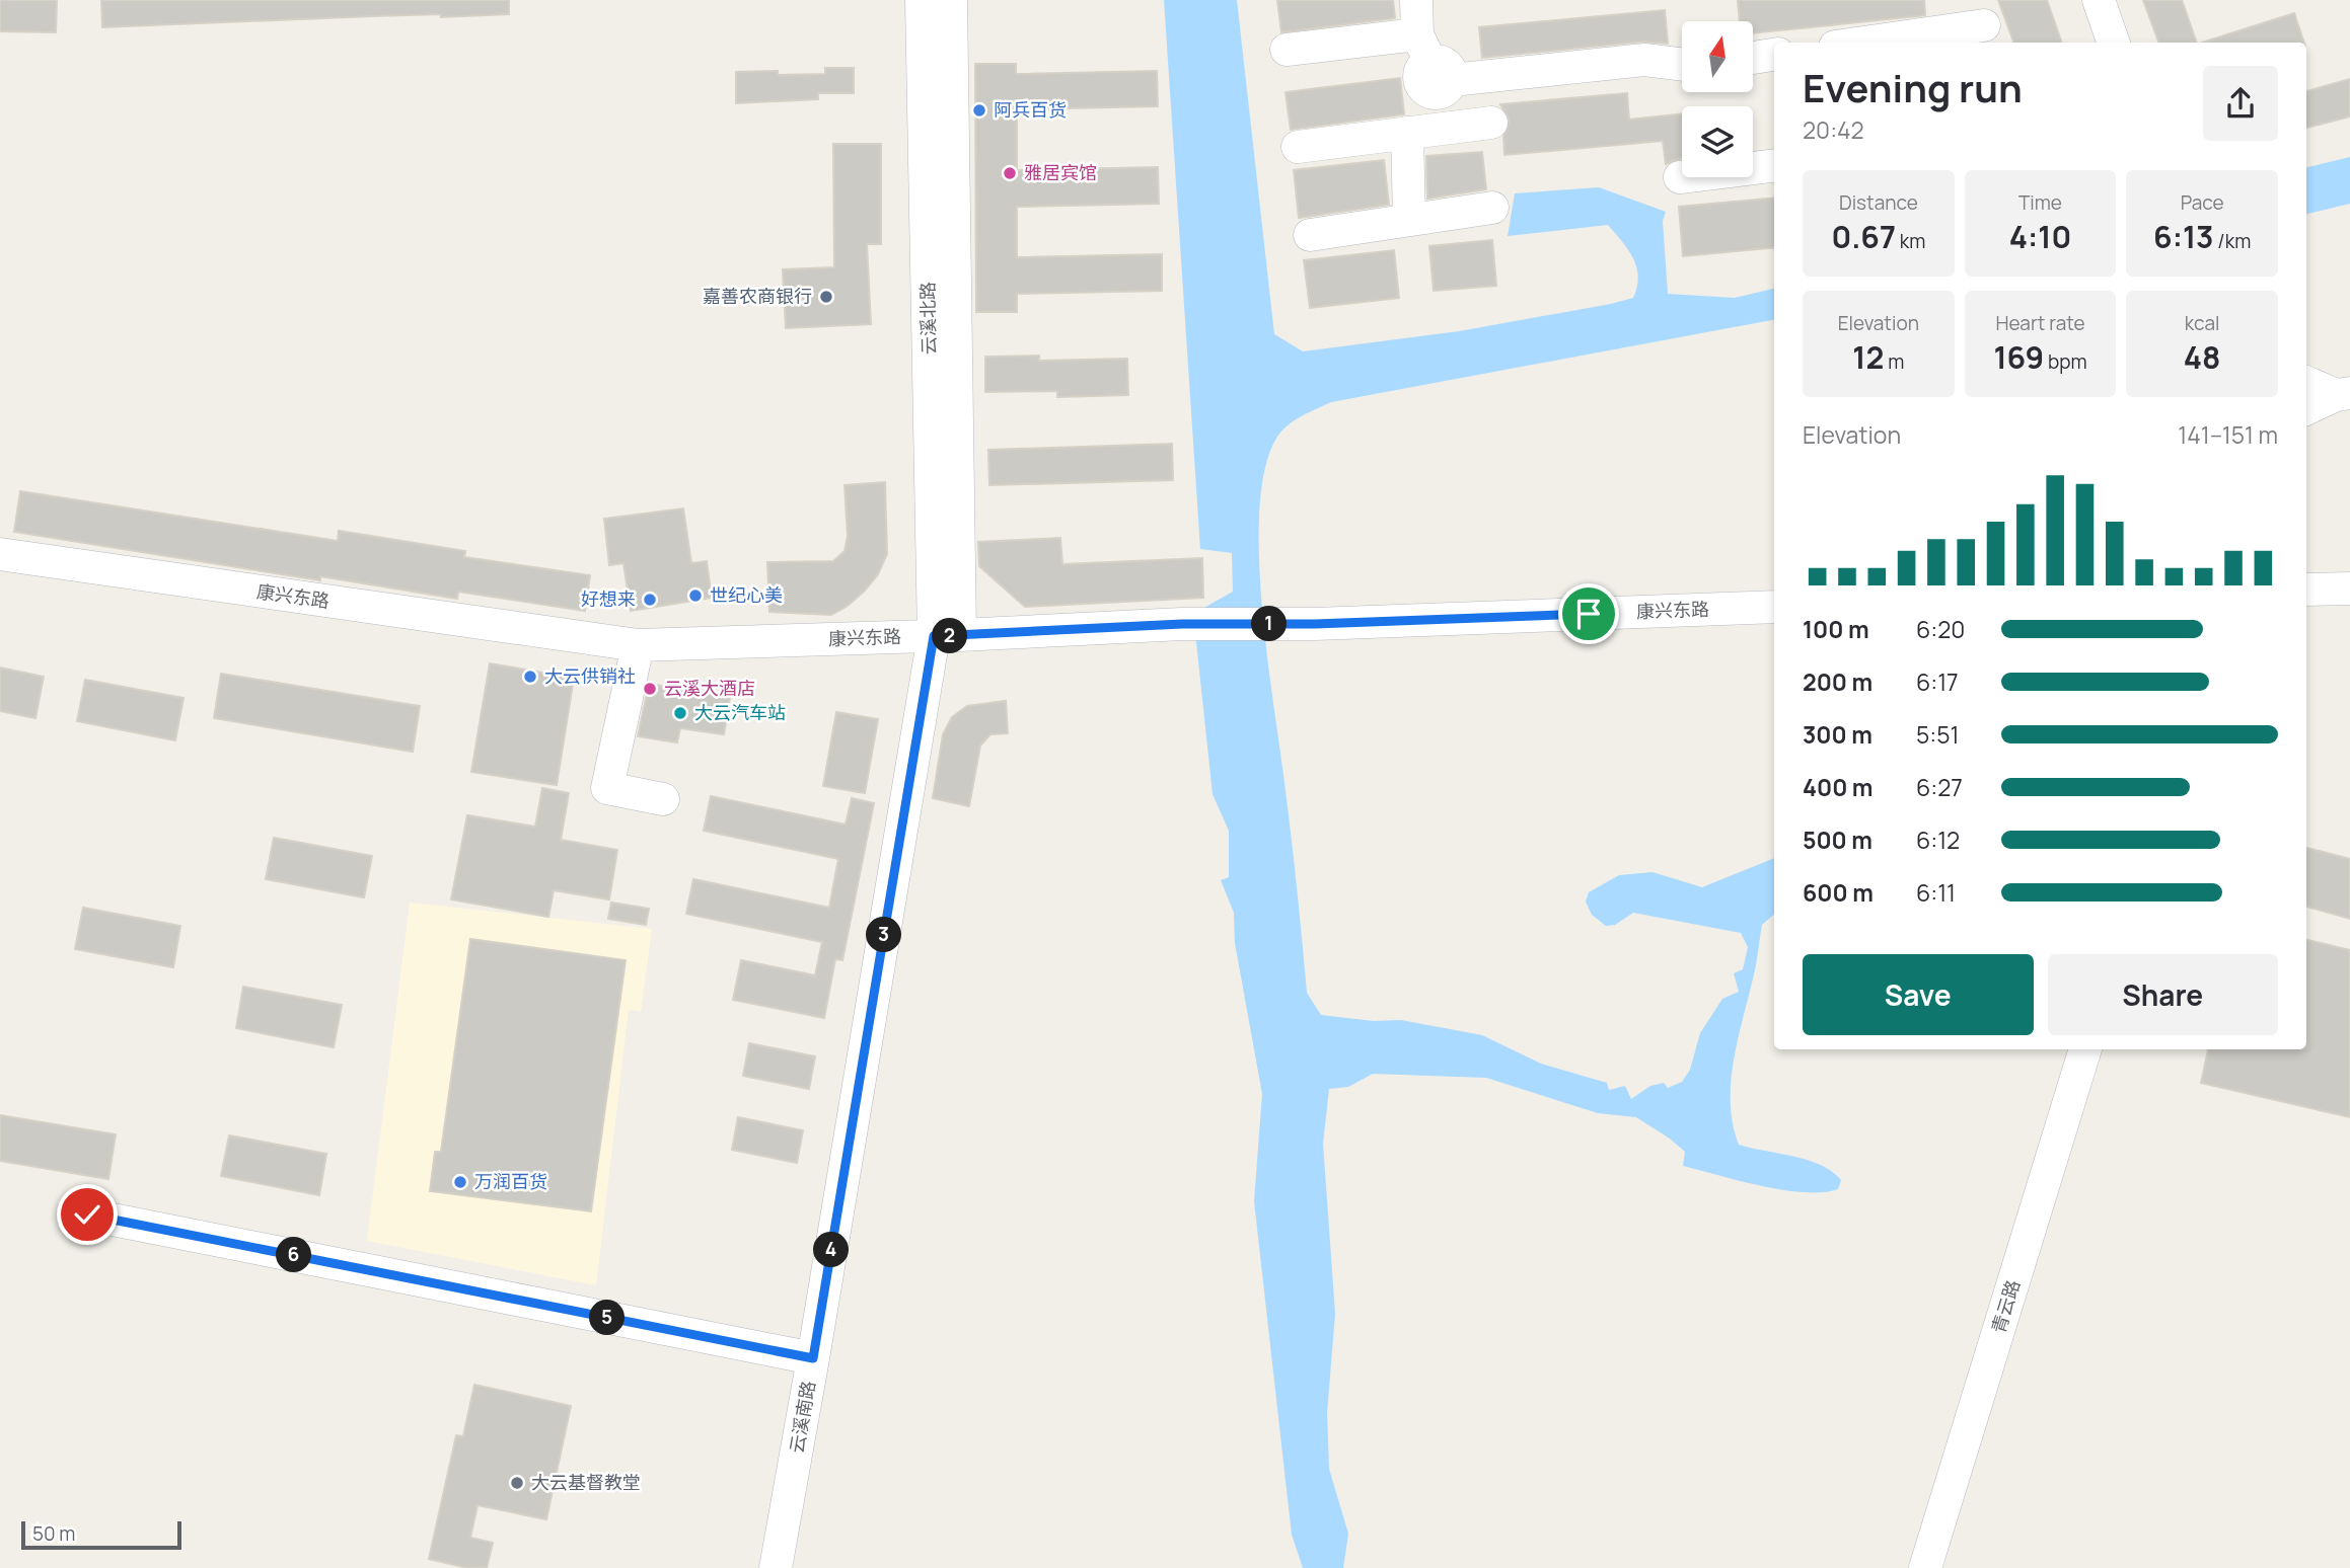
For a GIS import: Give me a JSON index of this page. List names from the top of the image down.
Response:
{
  "streets": {
    "street": [
      "云溪北路",
      "康兴东路",
      "青云路",
      "云溪南路"
    ]
  },
  "crossings": [
    ["云溪北路", "康兴东路"],
    ["云溪北路", "云溪南路"],
    ["康兴东路", "云溪南路"]
  ],
  "places": [
    "阿兵百货",
    "雅居宾馆",
    "嘉善农商银行",
    "世纪心美",
    "好想来",
    "大云供销社",
    "云溪大酒店",
    "大云汽车站",
    "万润百货",
    "大云基督教堂"
  ],
  "scale_bar": "50 m",
  "north": "top",
  "page": {
    "heading": ["Evening run", "20:42"],
    "stats": [
      ["Distance", "0.67 km"],
      ["Time", "4:10"],
      ["Pace", "6:13 /km"],
      ["Elevation", "12 m"],
      ["Heart rate", "169 bpm"],
      ["kcal", "48"]
    ],
    "chart": ["Elevation", "141–151 m"],
    "list": [
      {
        "name": "100 m",
        "note": "6:20"
      },
      {
        "name": "200 m",
        "note": "6:17"
      },
      {
        "name": "300 m",
        "note": "5:51"
      },
      {
        "name": "400 m",
        "note": "6:27"
      },
      {
        "name": "500 m",
        "note": "6:12"
      },
      {
        "name": "600 m",
        "note": "6:11"
      }
    ],
    "pins": [
      "1",
      "2",
      "3",
      "4",
      "6",
      "5"
    ],
    "buttons": ["Save", "Share"],
    "scale": "50 m"
  }
}
